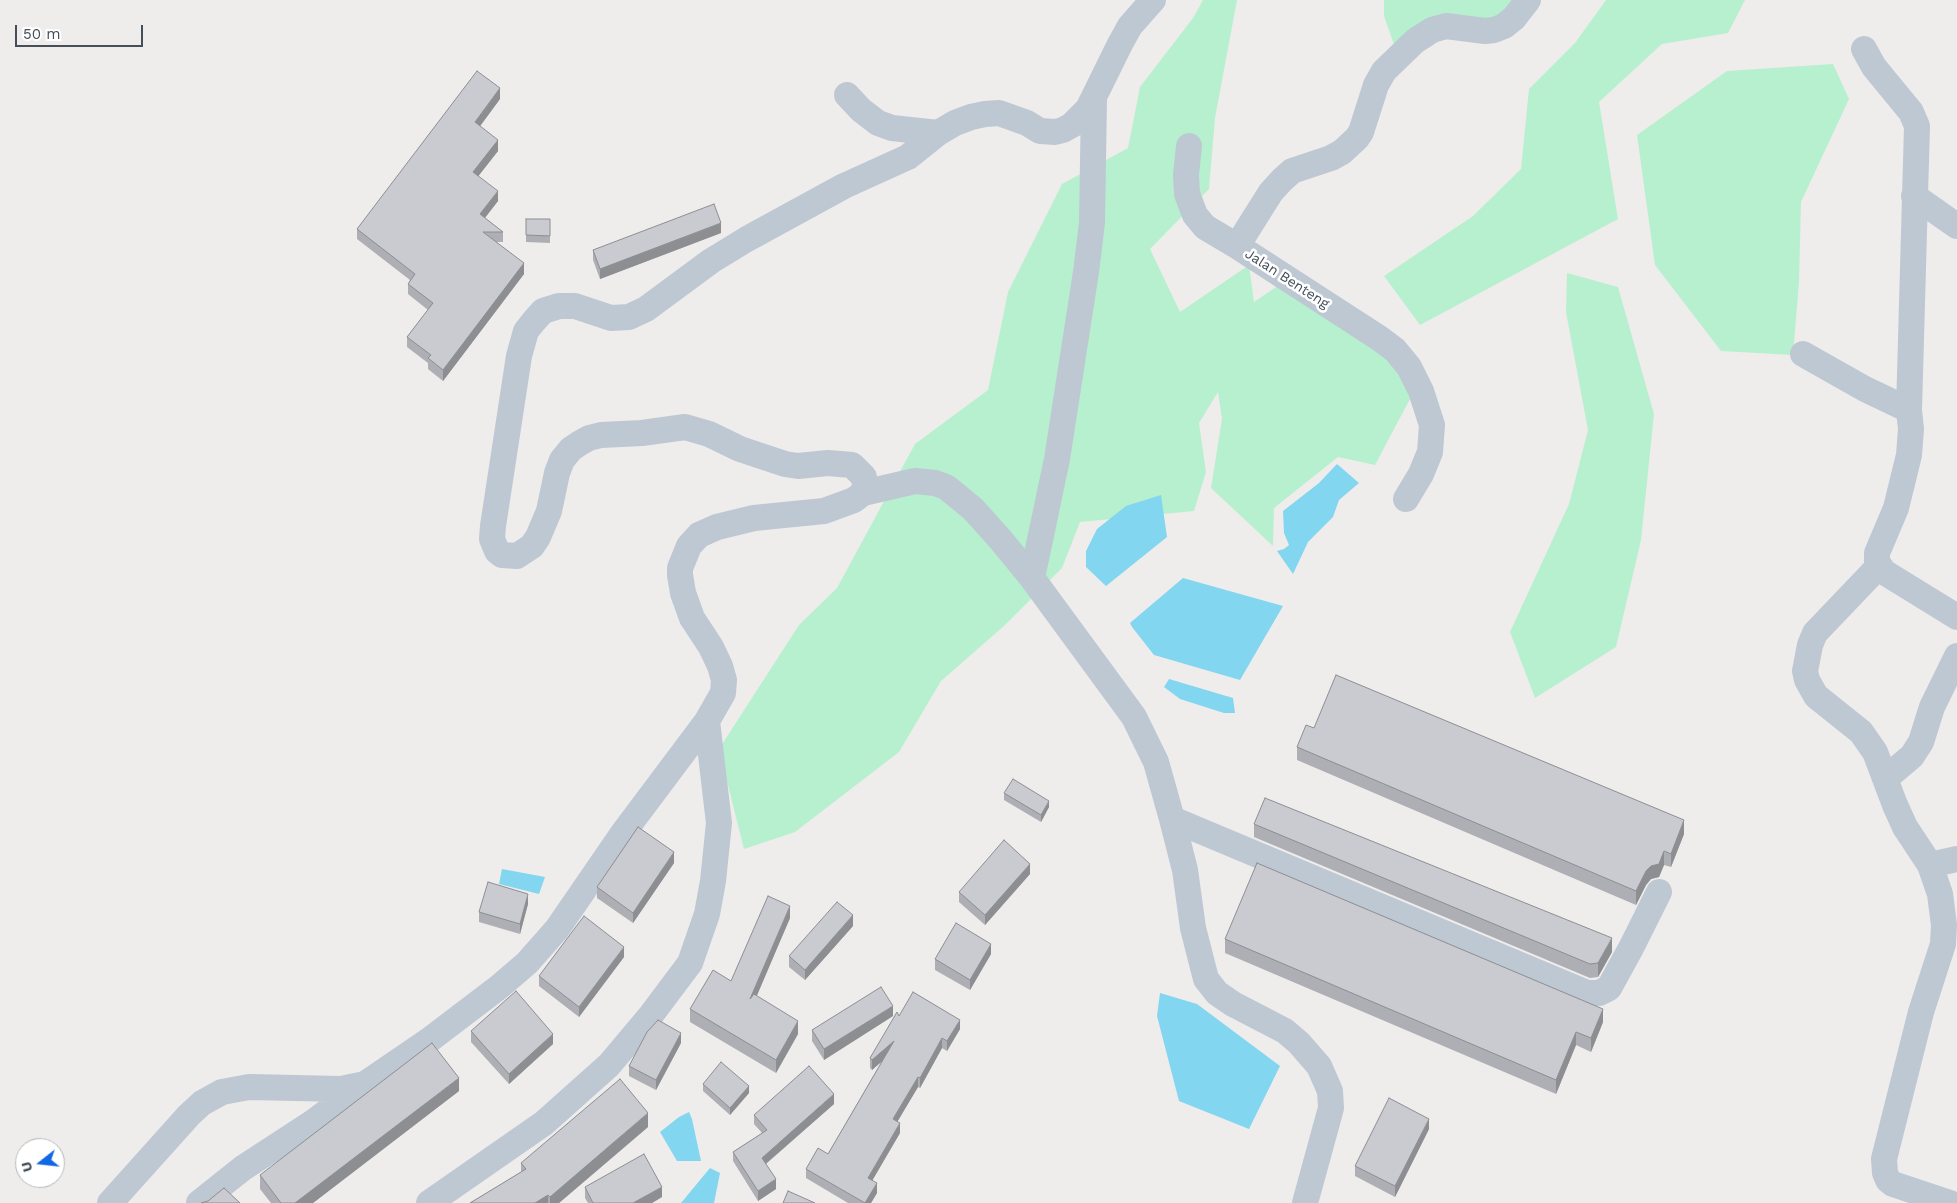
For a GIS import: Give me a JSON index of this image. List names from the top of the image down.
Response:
{
  "streets": {
    "street": ["Jalan Benteng"]
  },
  "scale_bar": "50 m",
  "north": "left"
}
